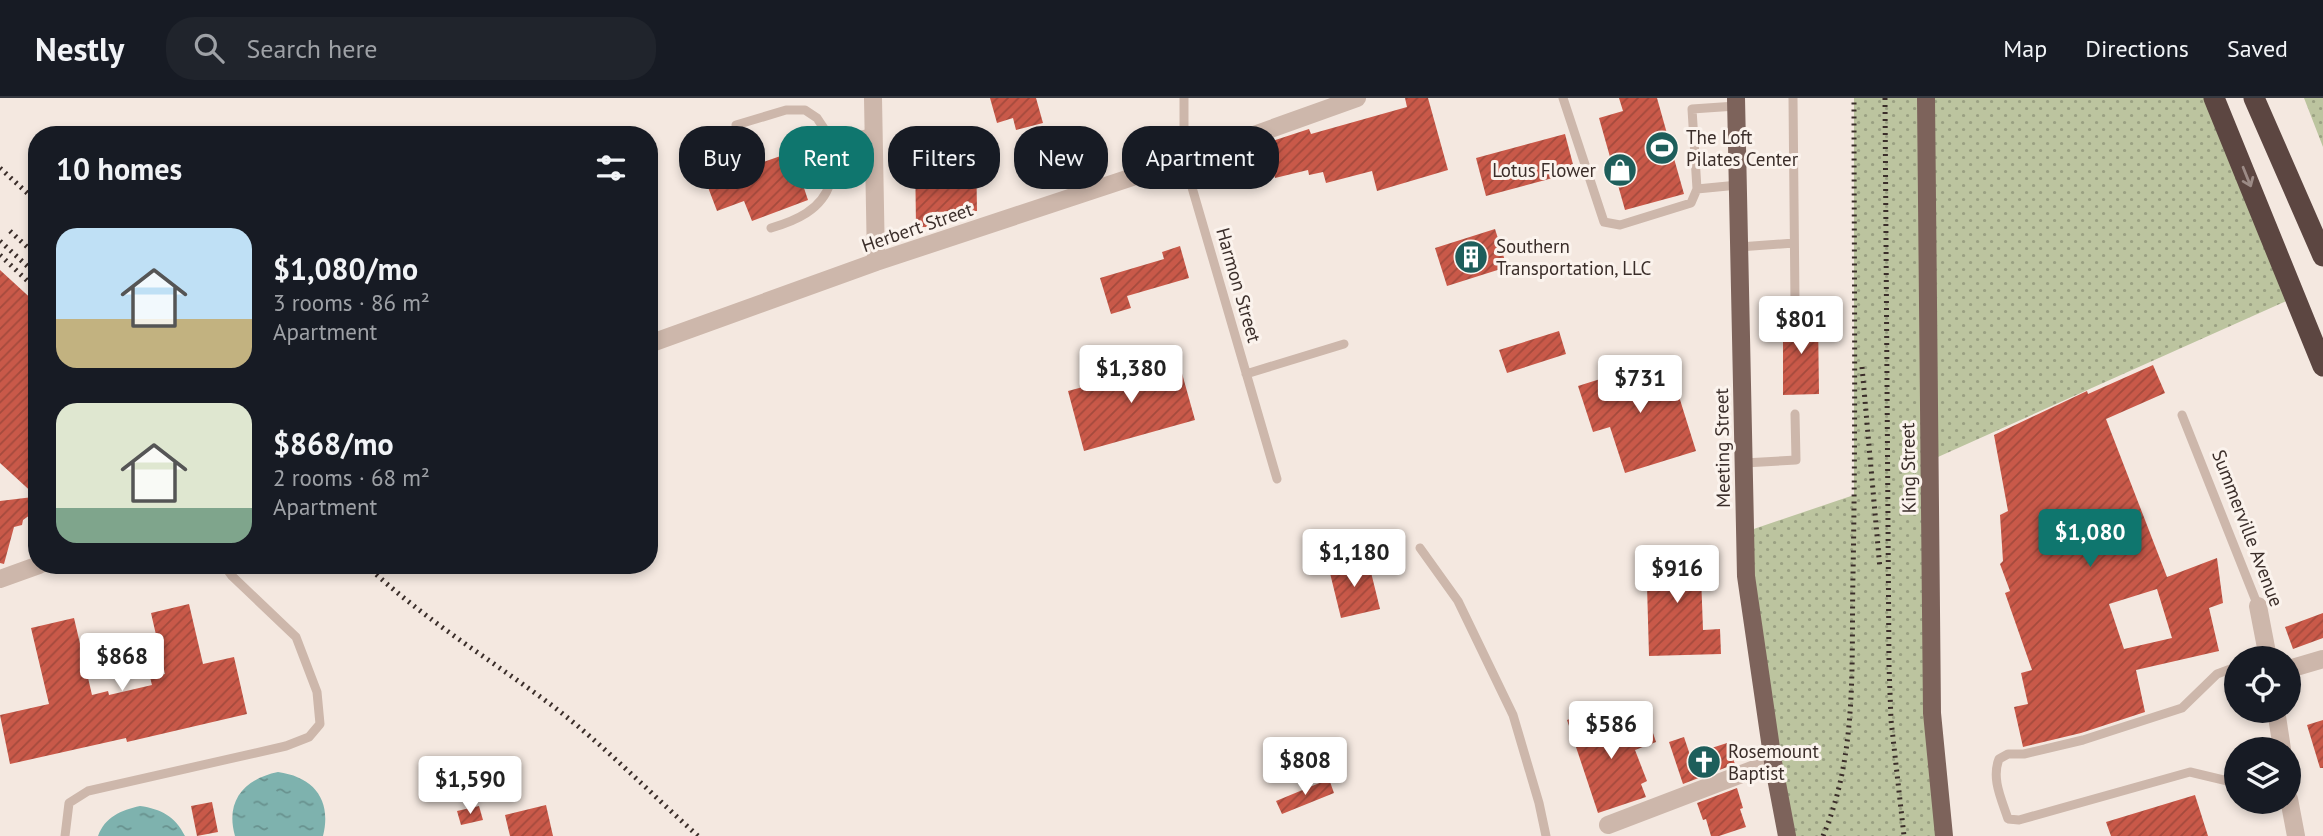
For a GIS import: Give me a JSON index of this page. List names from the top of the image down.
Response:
{
  "streets": {
    "main road": ["Meeting Street", "King Street"],
    "street": ["Herbert Street", "Summerville Avenue"],
    "lane": ["Harmon Street"]
  },
  "places": {
    "sports": ["The Loft Pilates Center"],
    "shop": ["Lotus Flower"],
    "building": ["Southern Transportation, LLC"],
    "church": ["Rosemount Baptist"]
  },
  "page": {
    "header": "Nestly",
    "search": "Search here",
    "nav": ["Map", "Directions", "Saved"],
    "chip": [
      "Buy",
      "Rent",
      "Filters",
      "New",
      "Apartment"
    ],
    "heading": "10 homes",
    "list": [
      {
        "name": "$1,080/mo",
        "note": "3 rooms · 86 m² · Apartment"
      },
      {
        "name": "$868/mo",
        "note": "2 rooms · 68 m² · Apartment"
      }
    ],
    "price": [
      "$801",
      "$1,380",
      "$731",
      "$1,080",
      "$1,180",
      "$916",
      "$868",
      "$586",
      "$808",
      "$1,590"
    ]
  }
}
